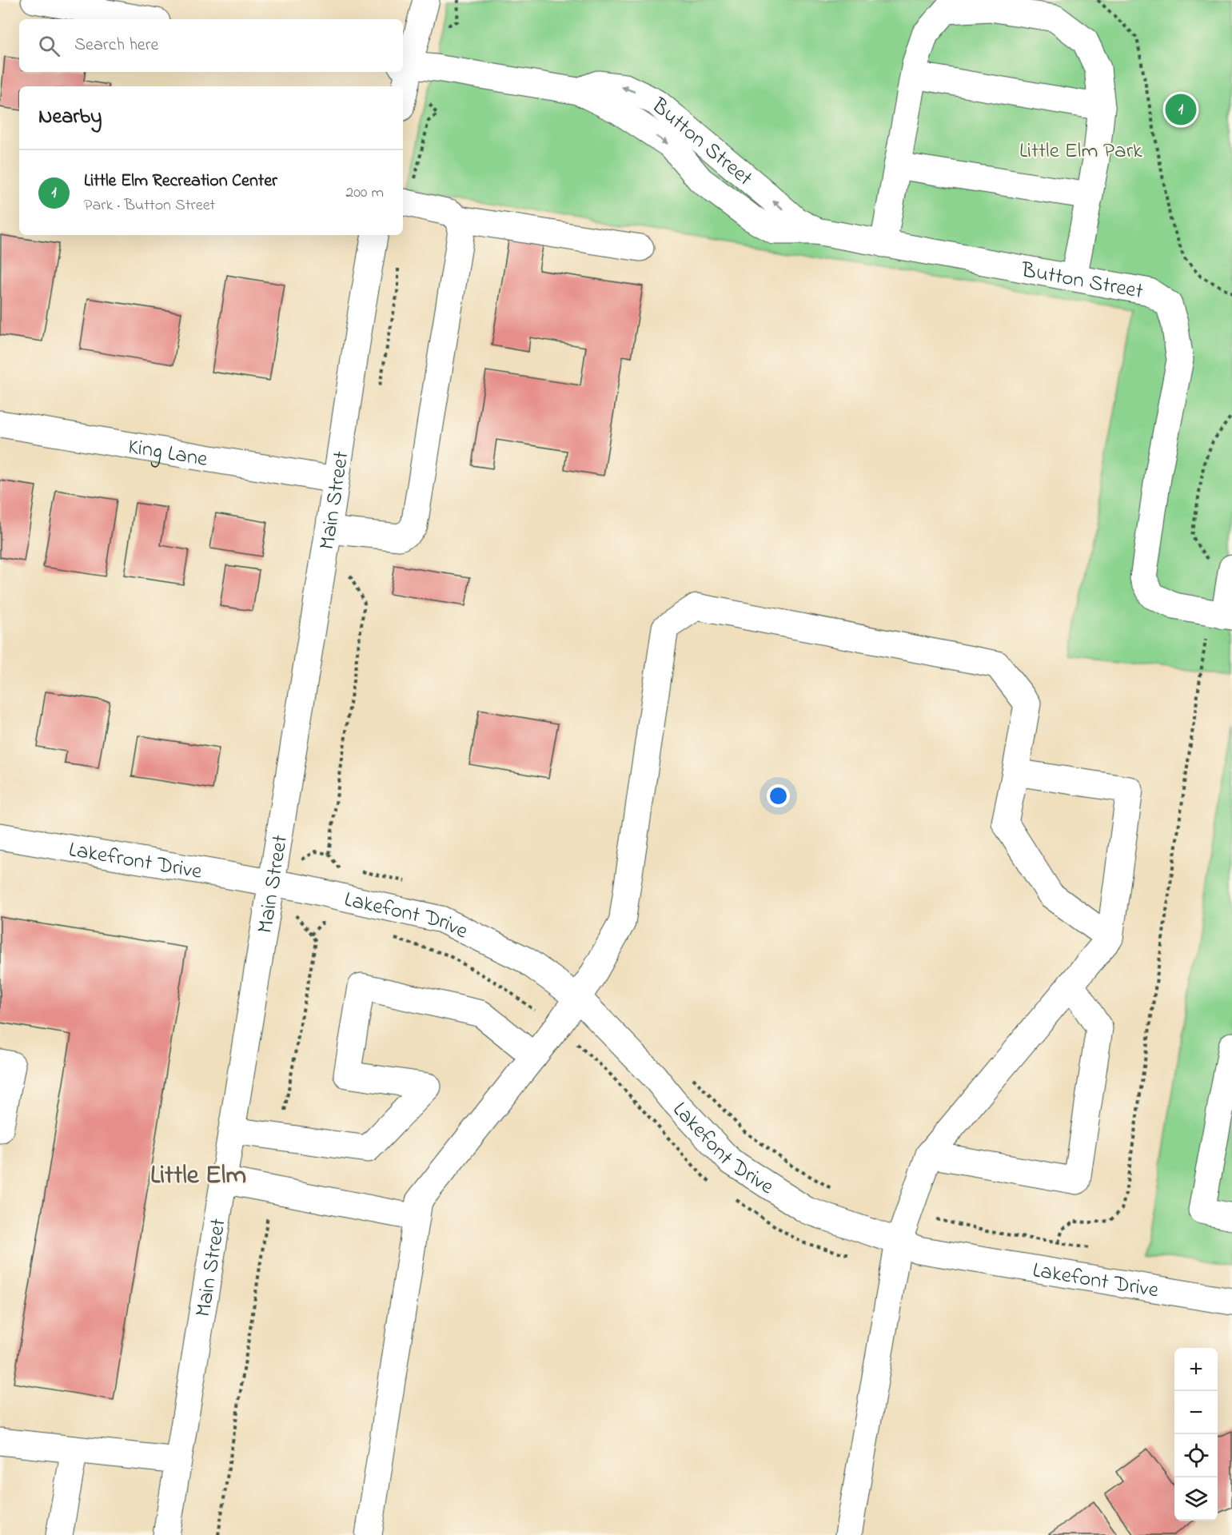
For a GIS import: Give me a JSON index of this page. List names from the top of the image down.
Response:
{
  "streets": {
    "street": [
      "Button Street",
      "King Lane",
      "Main Street",
      "Lakefront Drive",
      "Lakefont Drive"
    ]
  },
  "crossings": [
    ["King Lane", "Main Street"],
    ["Main Street", "Lakefront Drive"],
    ["Main Street", "Lakefont Drive"],
    ["Lakefront Drive", "Lakefont Drive"]
  ],
  "districts": ["Little Elm"],
  "parks": ["Little Elm Park"],
  "page": {
    "search": "Search here",
    "heading": "Nearby",
    "pins": "1",
    "list": [
      {
        "mark": "1",
        "name": "Little Elm Recreation Center",
        "note": "Park · Button Street",
        "value": "200 m"
      }
    ],
    "map_buttons": ["+", "−"]
  }
}
